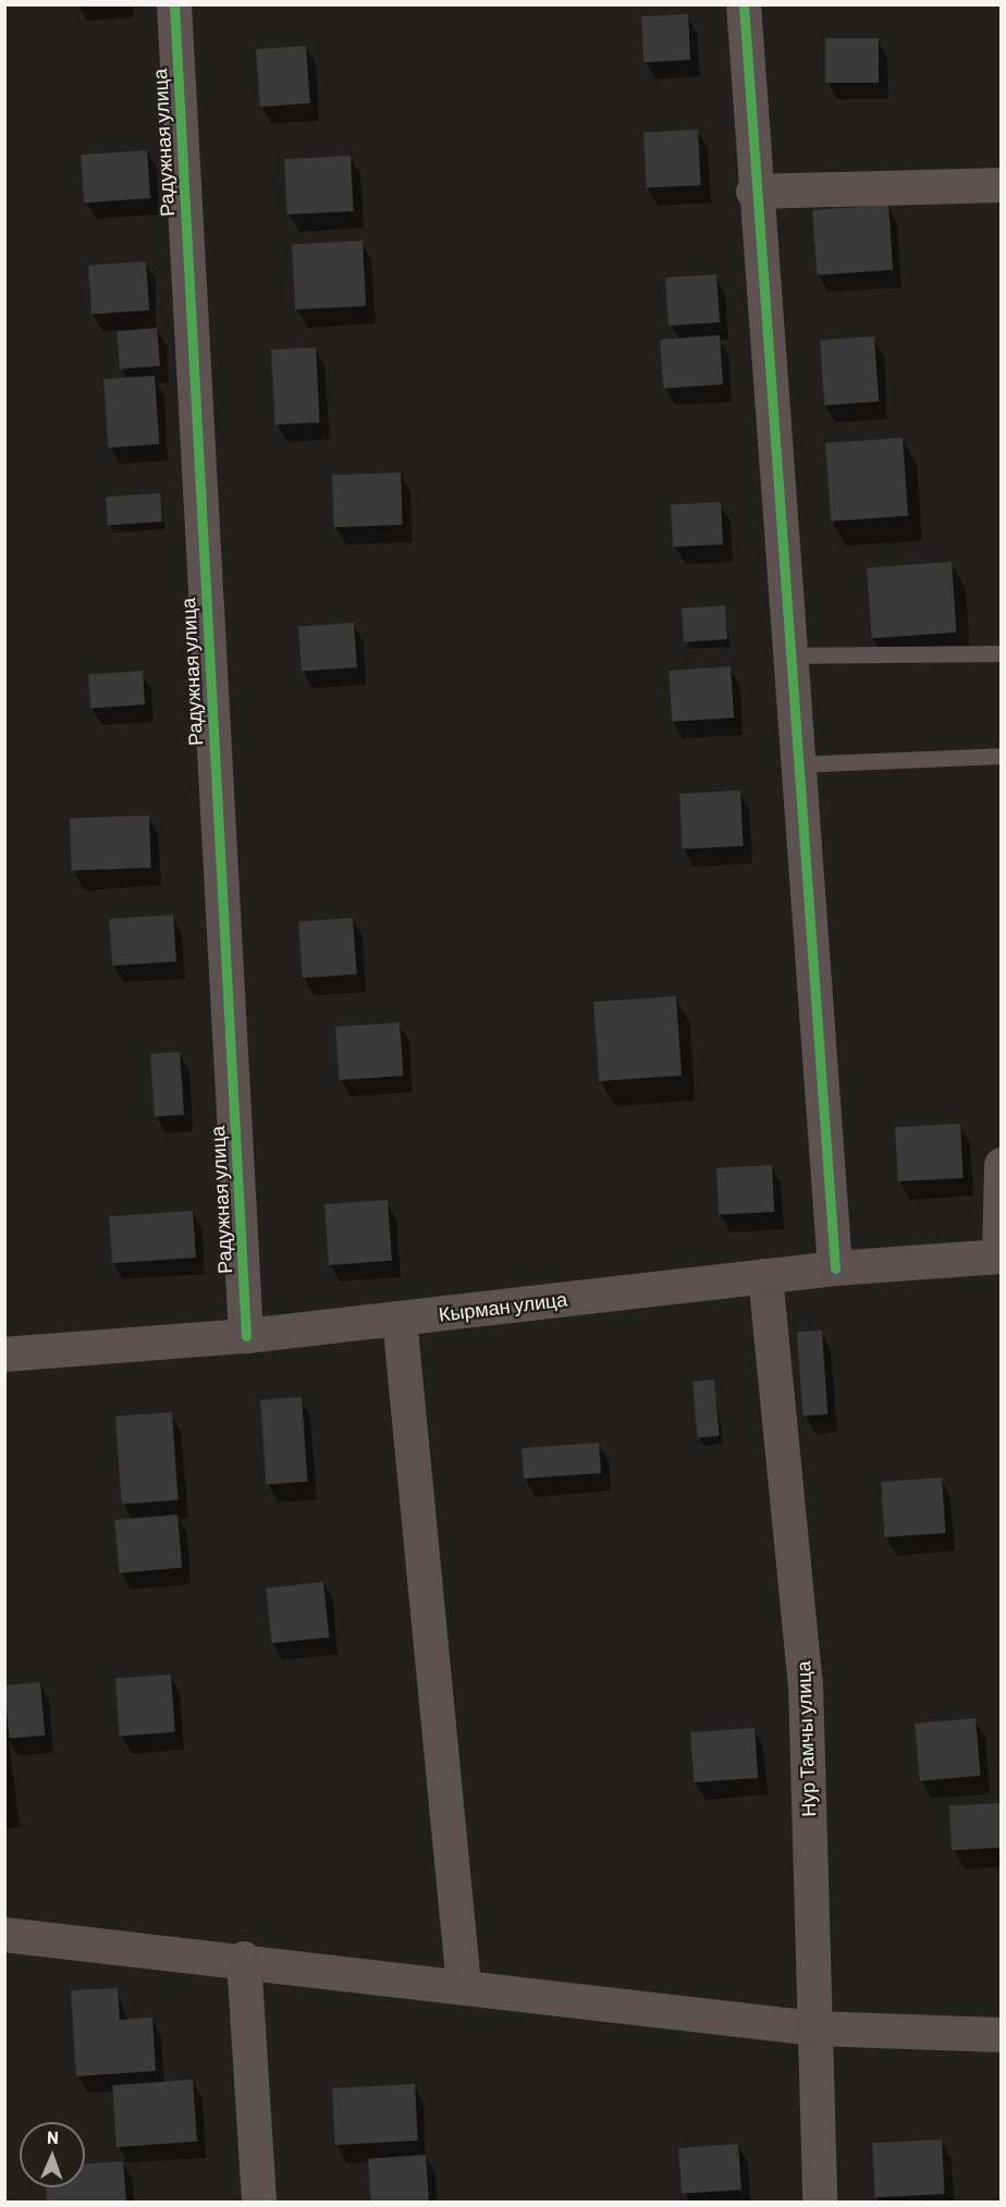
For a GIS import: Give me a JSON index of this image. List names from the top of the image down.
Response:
{
  "streets": {
    "street": ["Радужная улица", "Кырман улица", "Нур Тамчы улица"]
  },
  "crossings": [
    ["Радужная улица", "Кырман улица"],
    ["Кырман улица", "Нур Тамчы улица"]
  ],
  "north": "top"
}
